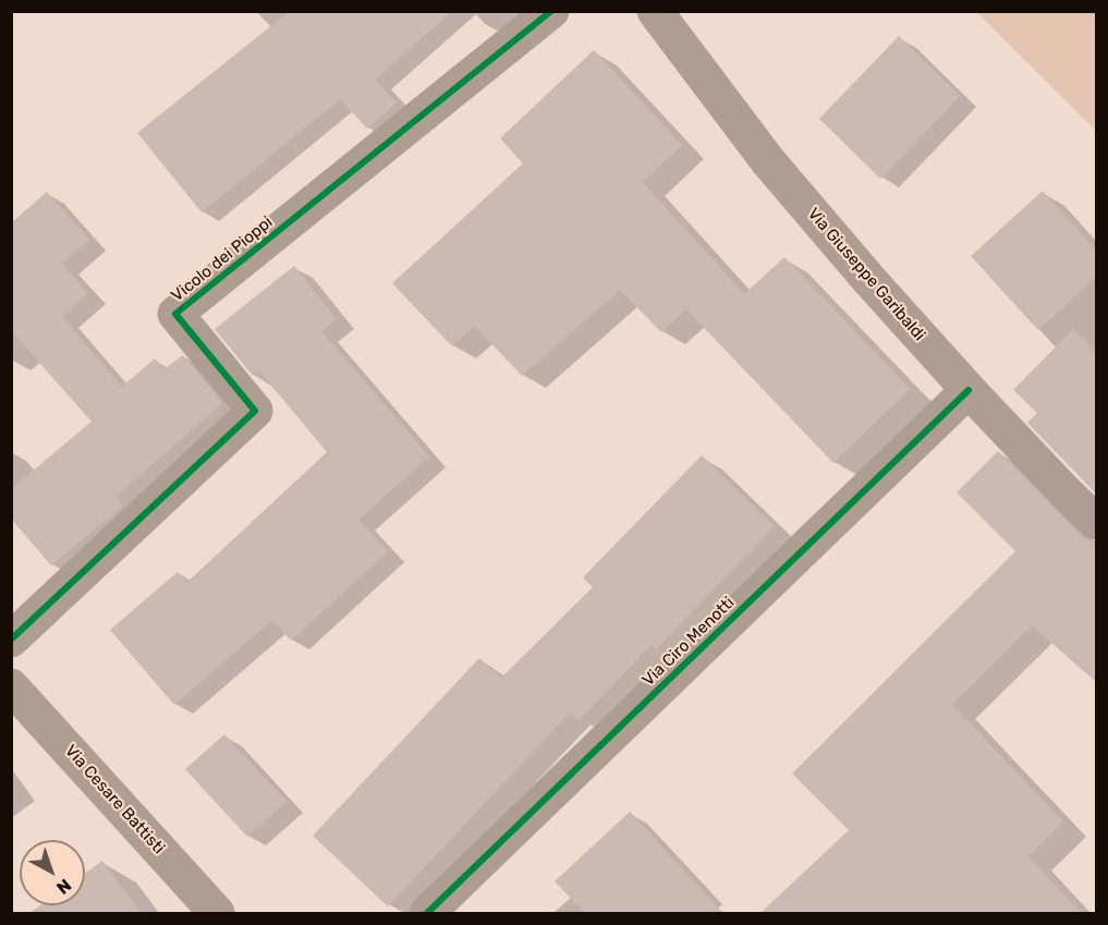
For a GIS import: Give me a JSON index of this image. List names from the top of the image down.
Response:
{
  "streets": {
    "street": [
      "Vicolo dei Pioppi",
      "Via Giuseppe Garibaldi",
      "Via Ciro Menotti",
      "Via Cesare Battisti"
    ]
  },
  "crossings": [
    ["Via Giuseppe Garibaldi", "Via Ciro Menotti"]
  ],
  "north": "bottom right"
}
